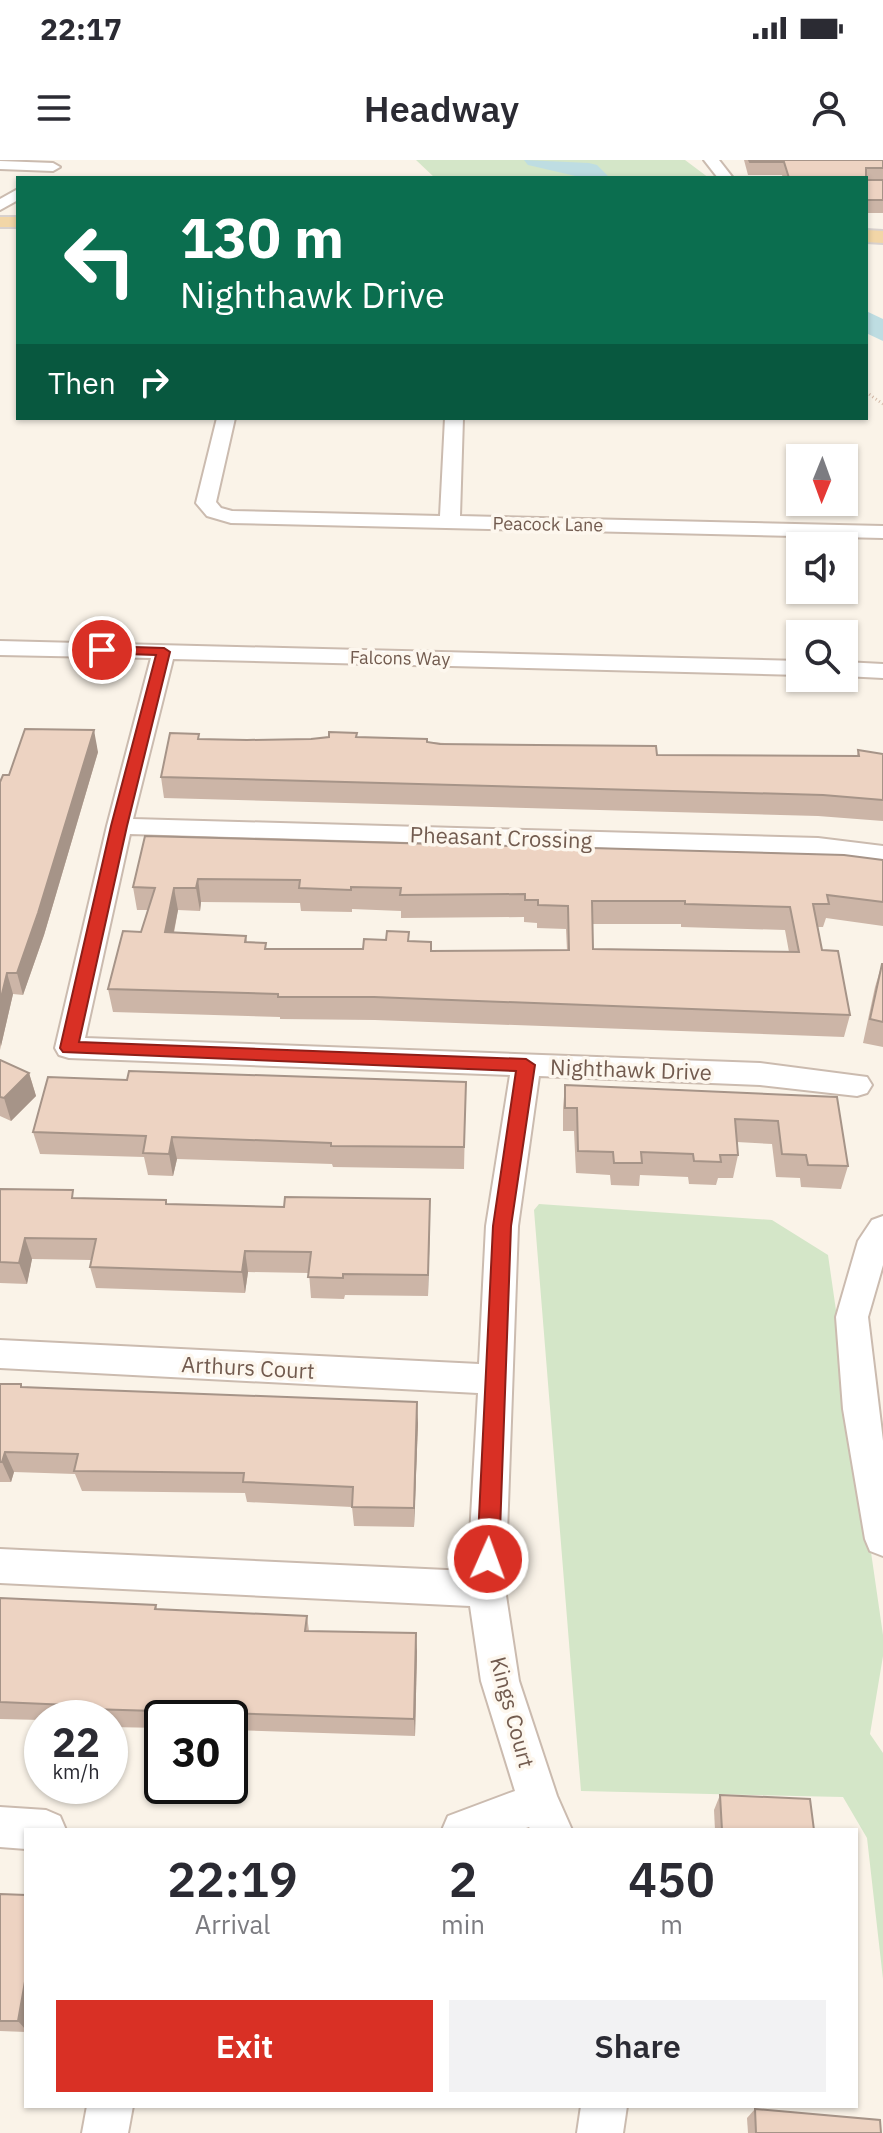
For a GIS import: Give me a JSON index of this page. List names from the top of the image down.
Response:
{
  "streets": {
    "street": [
      "Peacock Lane",
      "Falcons Way",
      "Pheasant Crossing",
      "Nighthawk Drive",
      "Arthurs Court",
      "Kings Court"
    ]
  },
  "crossings": [
    ["Pheasant Crossing", "Nighthawk Drive"],
    ["Nighthawk Drive", "Kings Court"],
    ["Arthurs Court", "Kings Court"]
  ],
  "north": "bottom",
  "page": {
    "status": "22:17",
    "header": "Headway",
    "turn": ["130 m", "Nighthawk Drive"],
    "then": "Then",
    "speed": "22 km/h",
    "limit": "30",
    "eta": [
      "22:19",
      "Arrival",
      "2",
      "min",
      "450",
      "m"
    ],
    "buttons": ["Exit", "Share"]
  }
}
